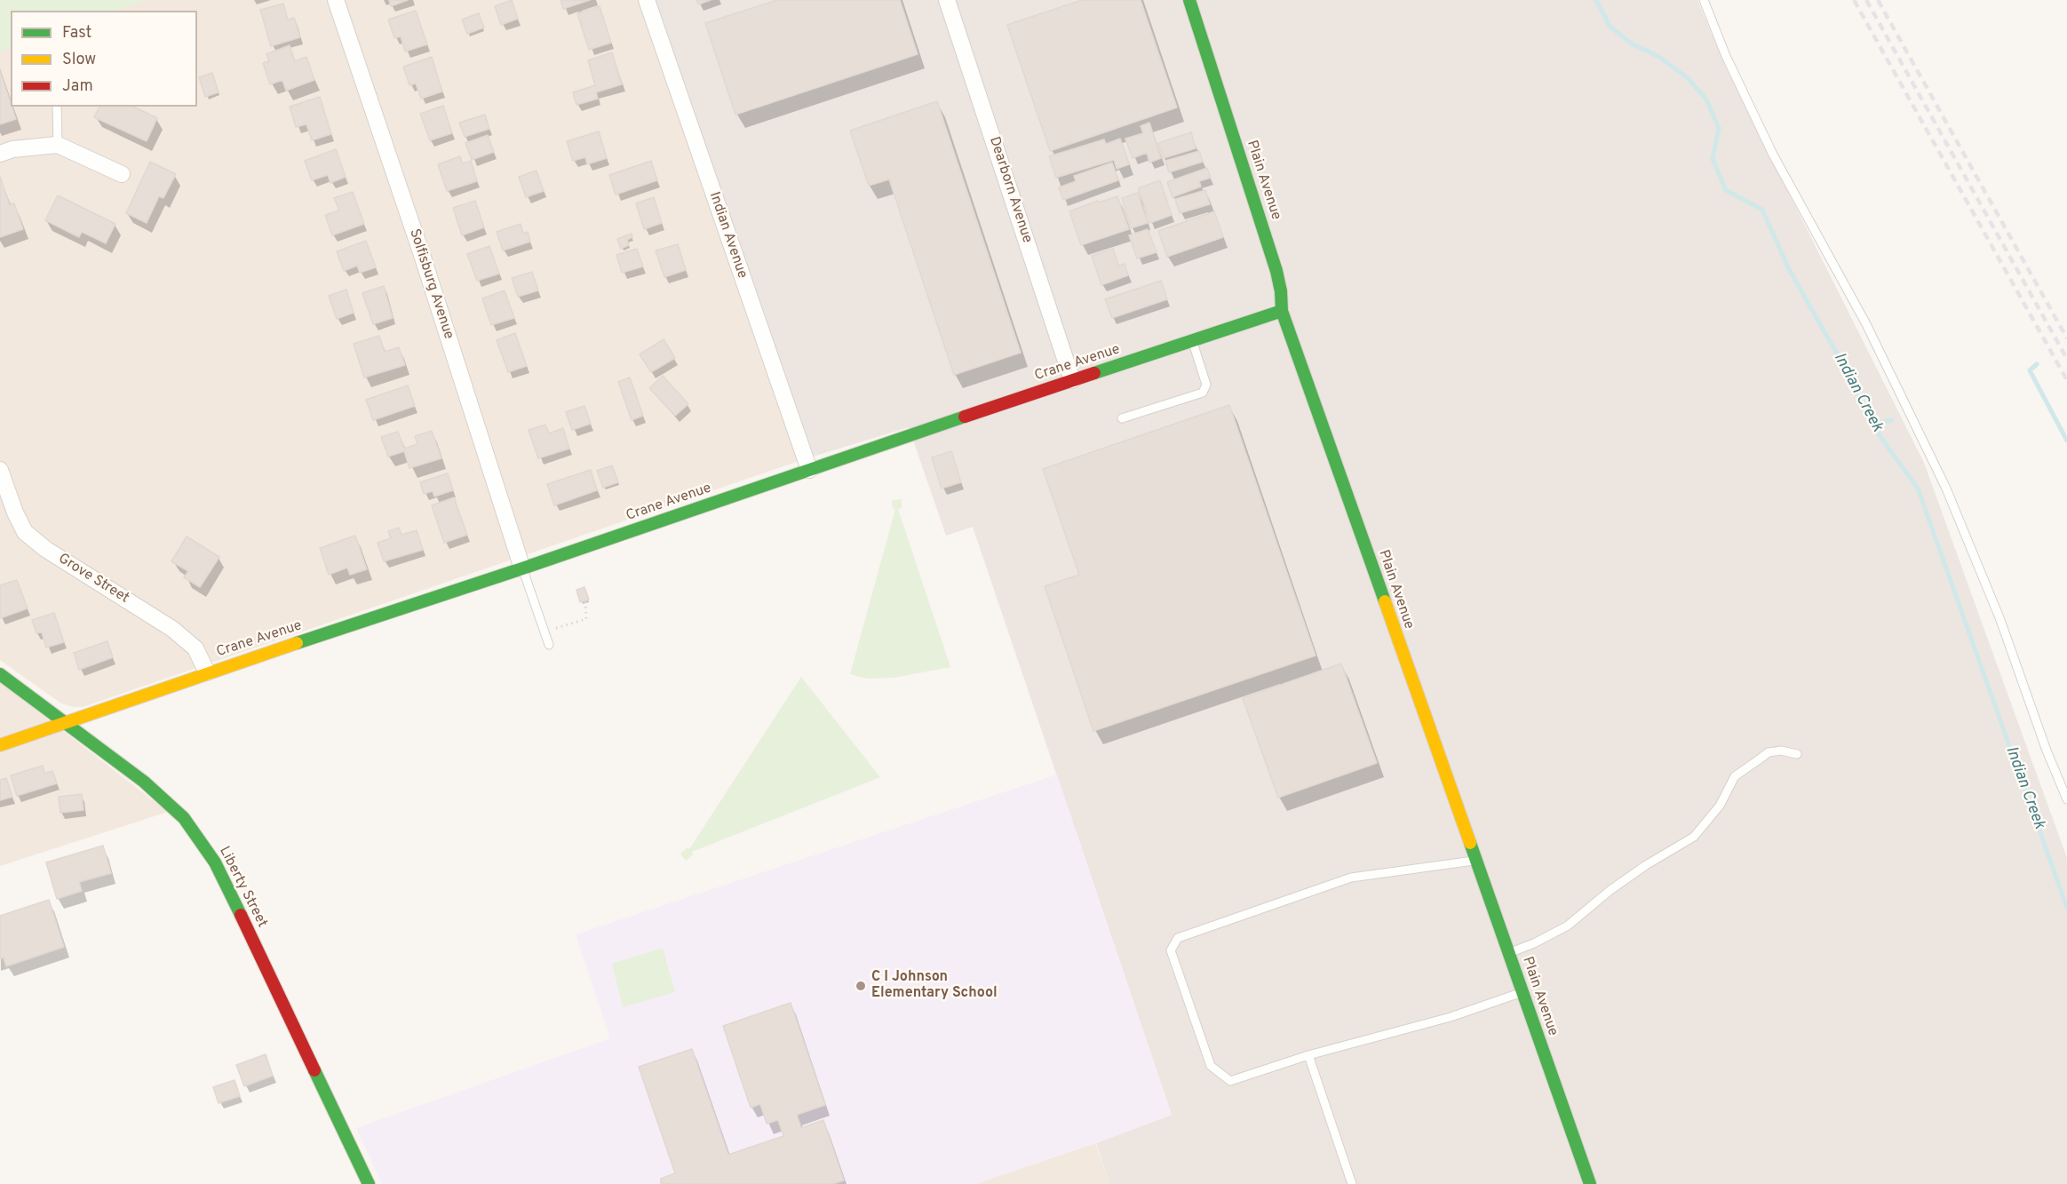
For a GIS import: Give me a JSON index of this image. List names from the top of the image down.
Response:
{
  "streets": {
    "street": [
      "Plain Avenue",
      "Dearborn Avenue",
      "Indian Avenue",
      "Solfisburg Avenue",
      "Crane Avenue",
      "Grove Street",
      "Liberty Street"
    ]
  },
  "crossings": [
    ["Plain Avenue", "Crane Avenue"],
    ["Dearborn Avenue", "Crane Avenue"],
    ["Indian Avenue", "Crane Avenue"],
    ["Solfisburg Avenue", "Crane Avenue"],
    ["Crane Avenue", "Grove Street"],
    ["Crane Avenue", "Liberty Street"]
  ],
  "water": ["Indian Creek"],
  "places": ["C I Johnson Elementary School"],
  "legend": ["Fast", "Slow", "Jam"]
}
